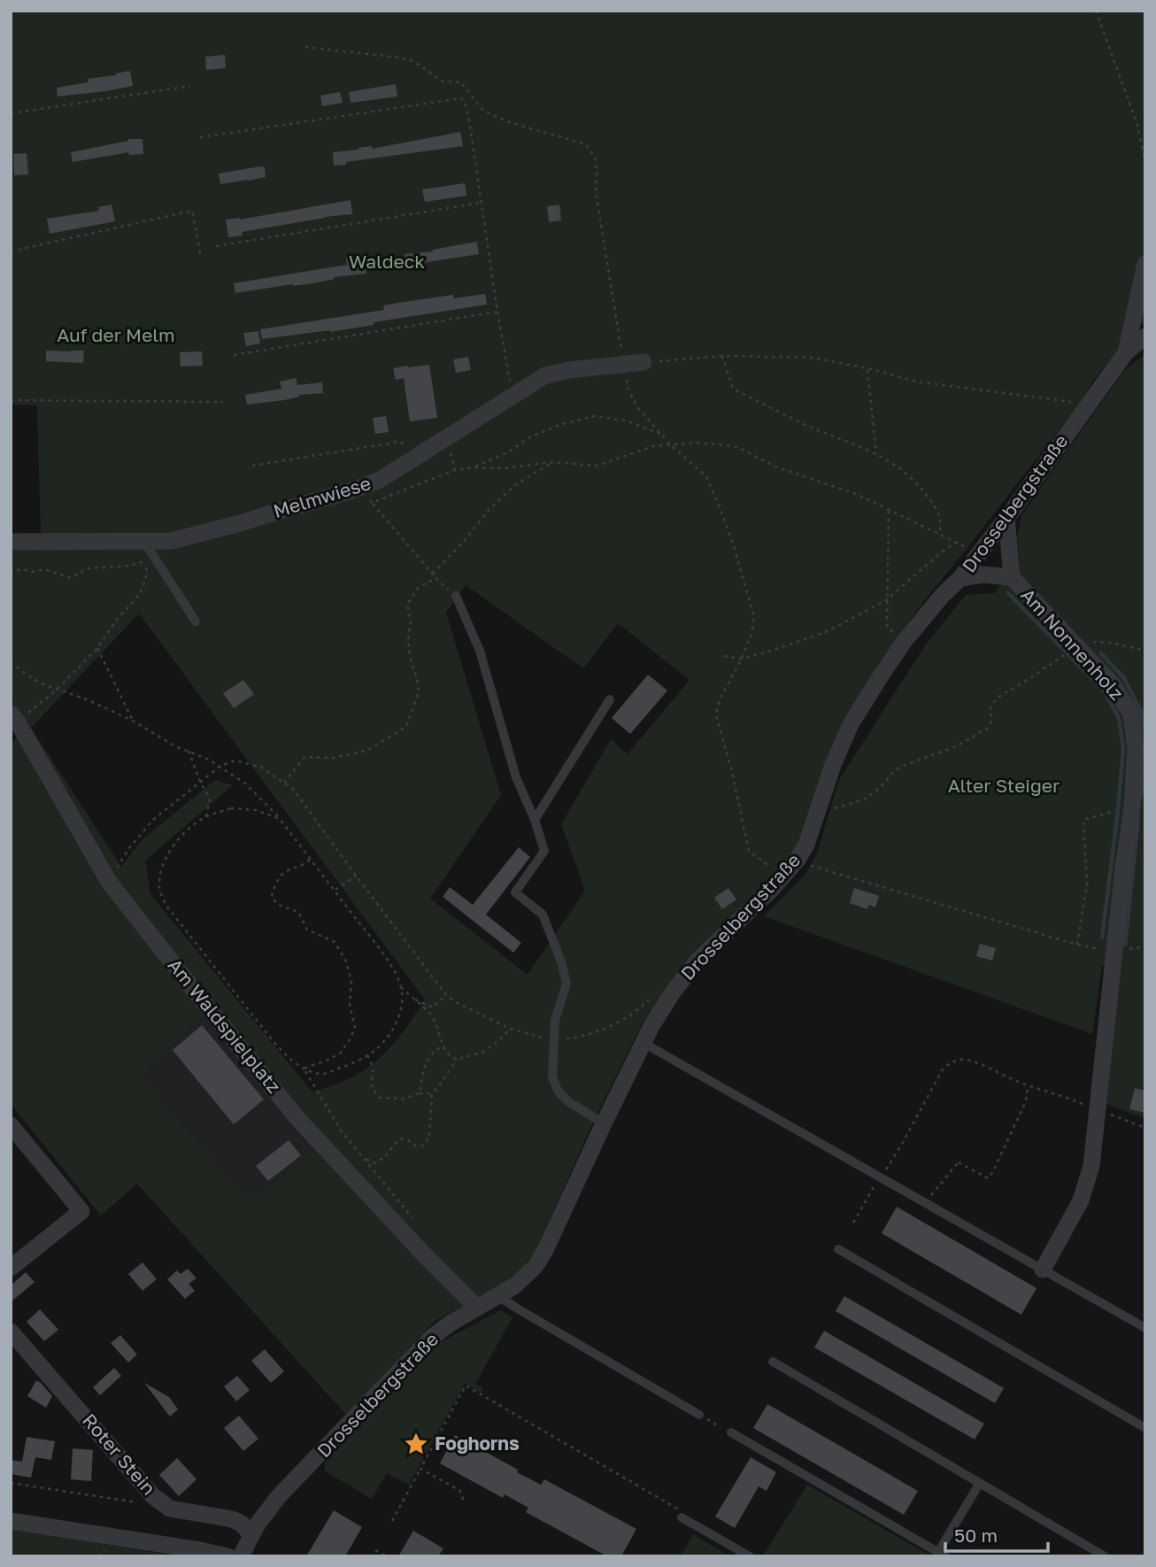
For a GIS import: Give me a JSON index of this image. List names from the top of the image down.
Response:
{
  "streets": {
    "street": [
      "Melmwiese",
      "Drosselbergstraße",
      "Am Nonnenholz",
      "Am Waldspielplatz",
      "Roter Stein"
    ]
  },
  "crossings": [
    ["Drosselbergstraße", "Am Nonnenholz"],
    ["Drosselbergstraße", "Am Waldspielplatz"],
    ["Drosselbergstraße", "Roter Stein"]
  ],
  "parks": ["Waldeck", "Auf der Melm", "Alter Steiger"],
  "places": {
    "place": ["Foghorns"]
  },
  "scale_bar": "50 m"
}
